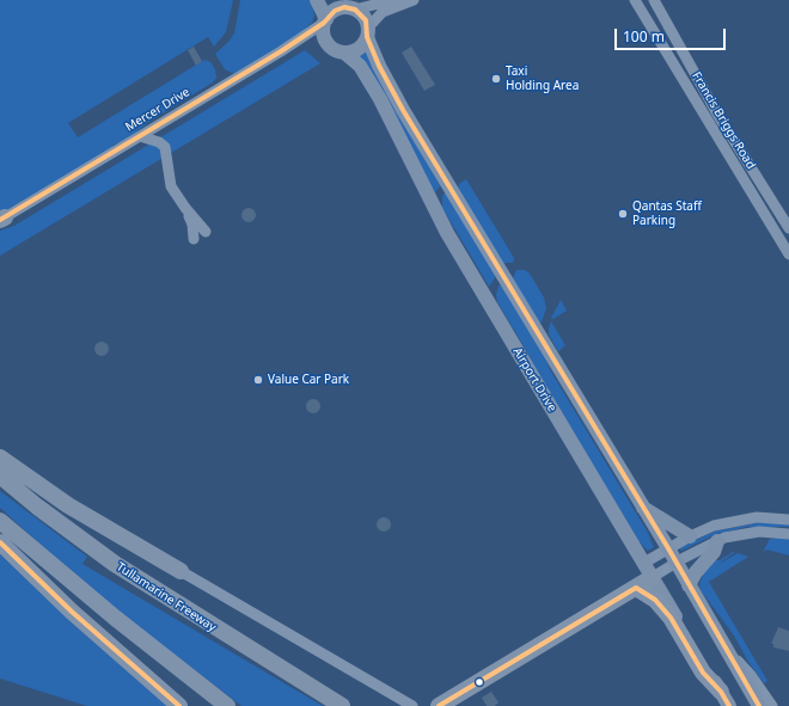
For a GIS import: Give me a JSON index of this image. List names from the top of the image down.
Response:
{
  "streets": {
    "highway": ["Tullamarine Freeway"],
    "main road": ["Airport Drive"],
    "street": ["Mercer Drive", "Francis Briggs Road"]
  },
  "crossings": [
    ["Mercer Drive", "Airport Drive"]
  ],
  "places": ["Taxi Holding Area", "Qantas Staff Parking", "Value Car Park"],
  "scale_bar": "100 m"
}
